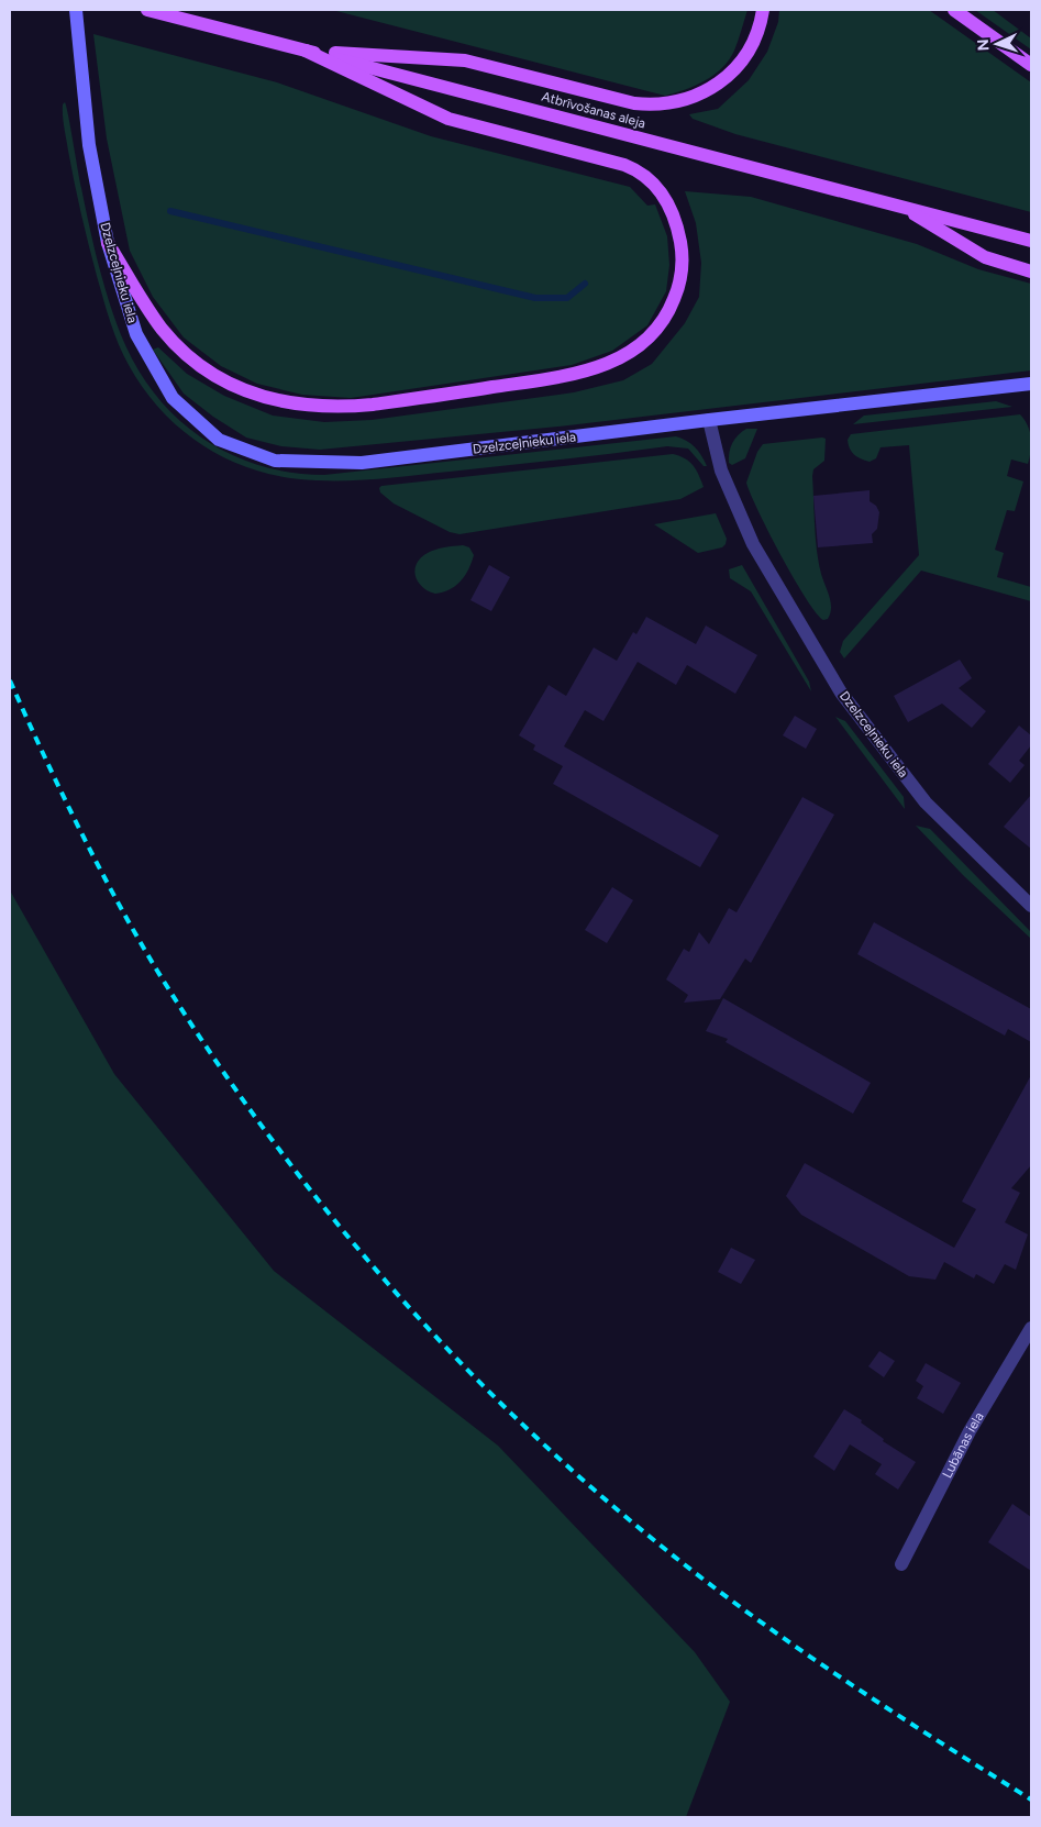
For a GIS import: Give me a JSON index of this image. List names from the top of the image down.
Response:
{
  "streets": {
    "main road": ["Atbrīvošanas aleja", "Dzelzceļnieku iela"],
    "street": ["Lubānas iela"]
  },
  "north": "left"
}
